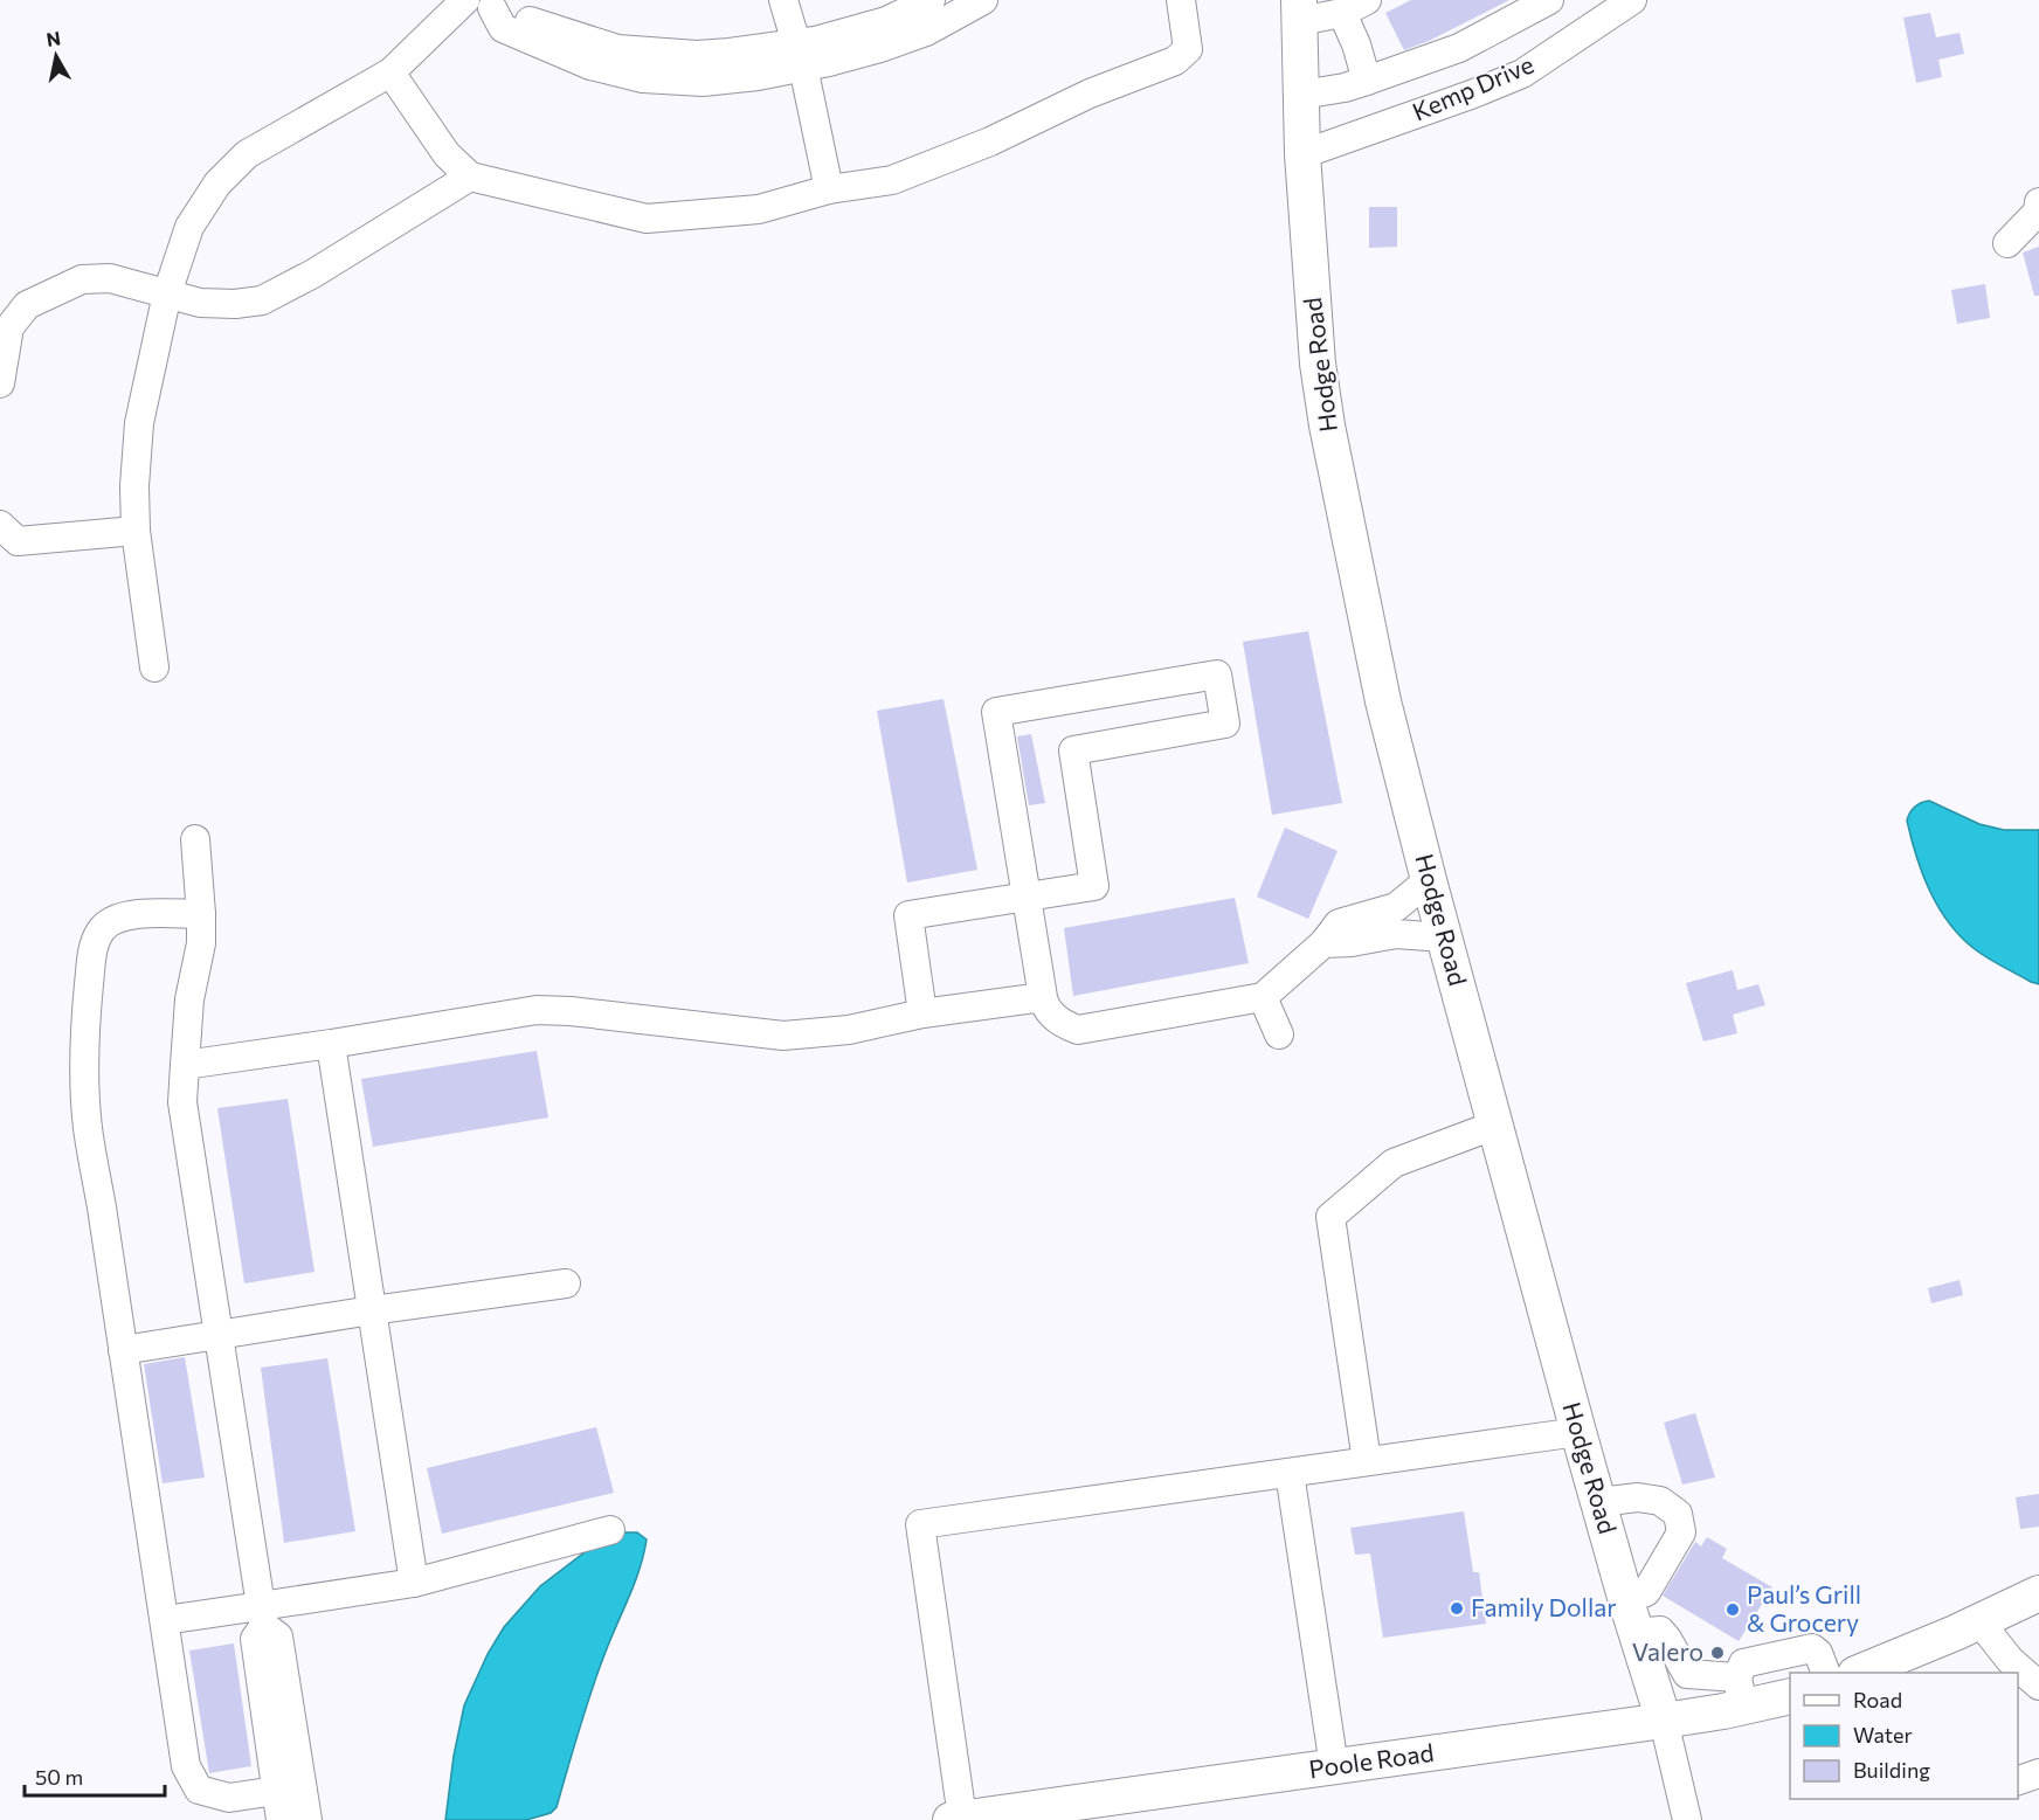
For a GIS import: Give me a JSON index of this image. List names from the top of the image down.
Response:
{
  "streets": {
    "main road": ["Hodge Road", "Poole Road"],
    "street": ["Kemp Drive"]
  },
  "crossings": [
    ["Kemp Drive", "Hodge Road"],
    ["Hodge Road", "Poole Road"]
  ],
  "places": ["Family Dollar", "Paul’s Grill & Grocery", "Valero"],
  "legend": ["Road", "Water", "Building"],
  "scale_bar": "50 m",
  "north": "top"
}
